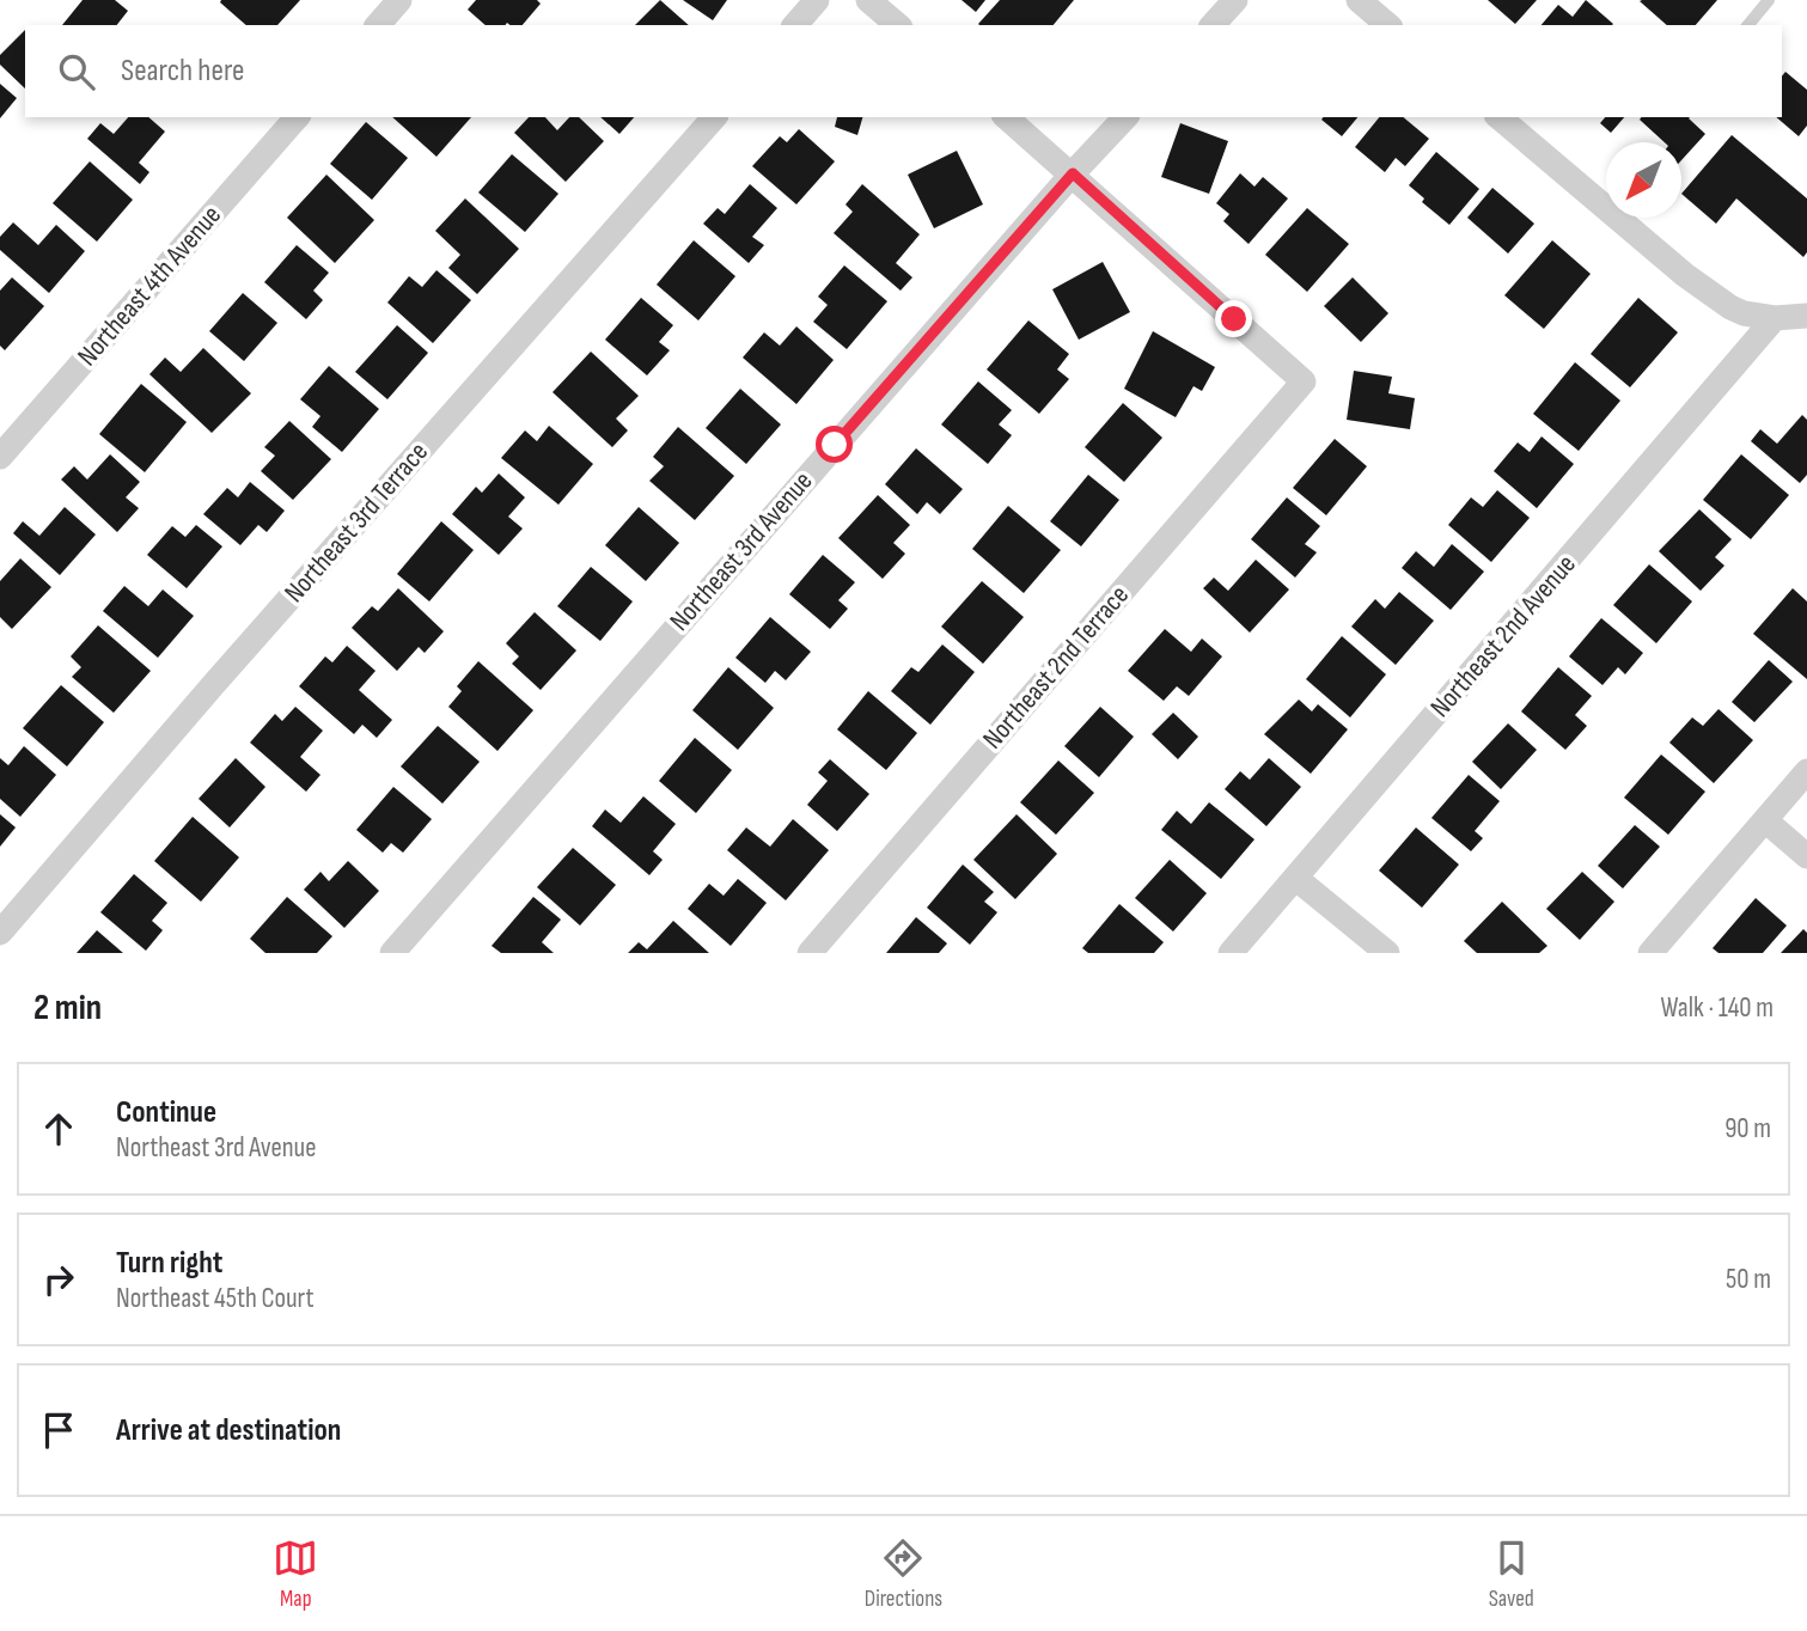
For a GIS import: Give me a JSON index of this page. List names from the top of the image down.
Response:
{
  "streets": {
    "street": [
      "Northeast 4th Avenue",
      "Northeast 3rd Terrace",
      "Northeast 3rd Avenue",
      "Northeast 2nd Avenue",
      "Northeast 2nd Terrace"
    ]
  },
  "crossings": [
    ["Northeast 3rd Avenue", "Northeast 2nd Terrace"]
  ],
  "north": "bottom left",
  "page": {
    "search": "Search here",
    "heading": ["2 min", "Walk · 140 m"],
    "list": [
      ["Continue", "Northeast 3rd Avenue", "90 m"],
      ["Turn right", "Northeast 45th Court", "50 m"],
      "Arrive at destination"
    ],
    "nav": ["Map", "Directions", "Saved"]
  }
}
